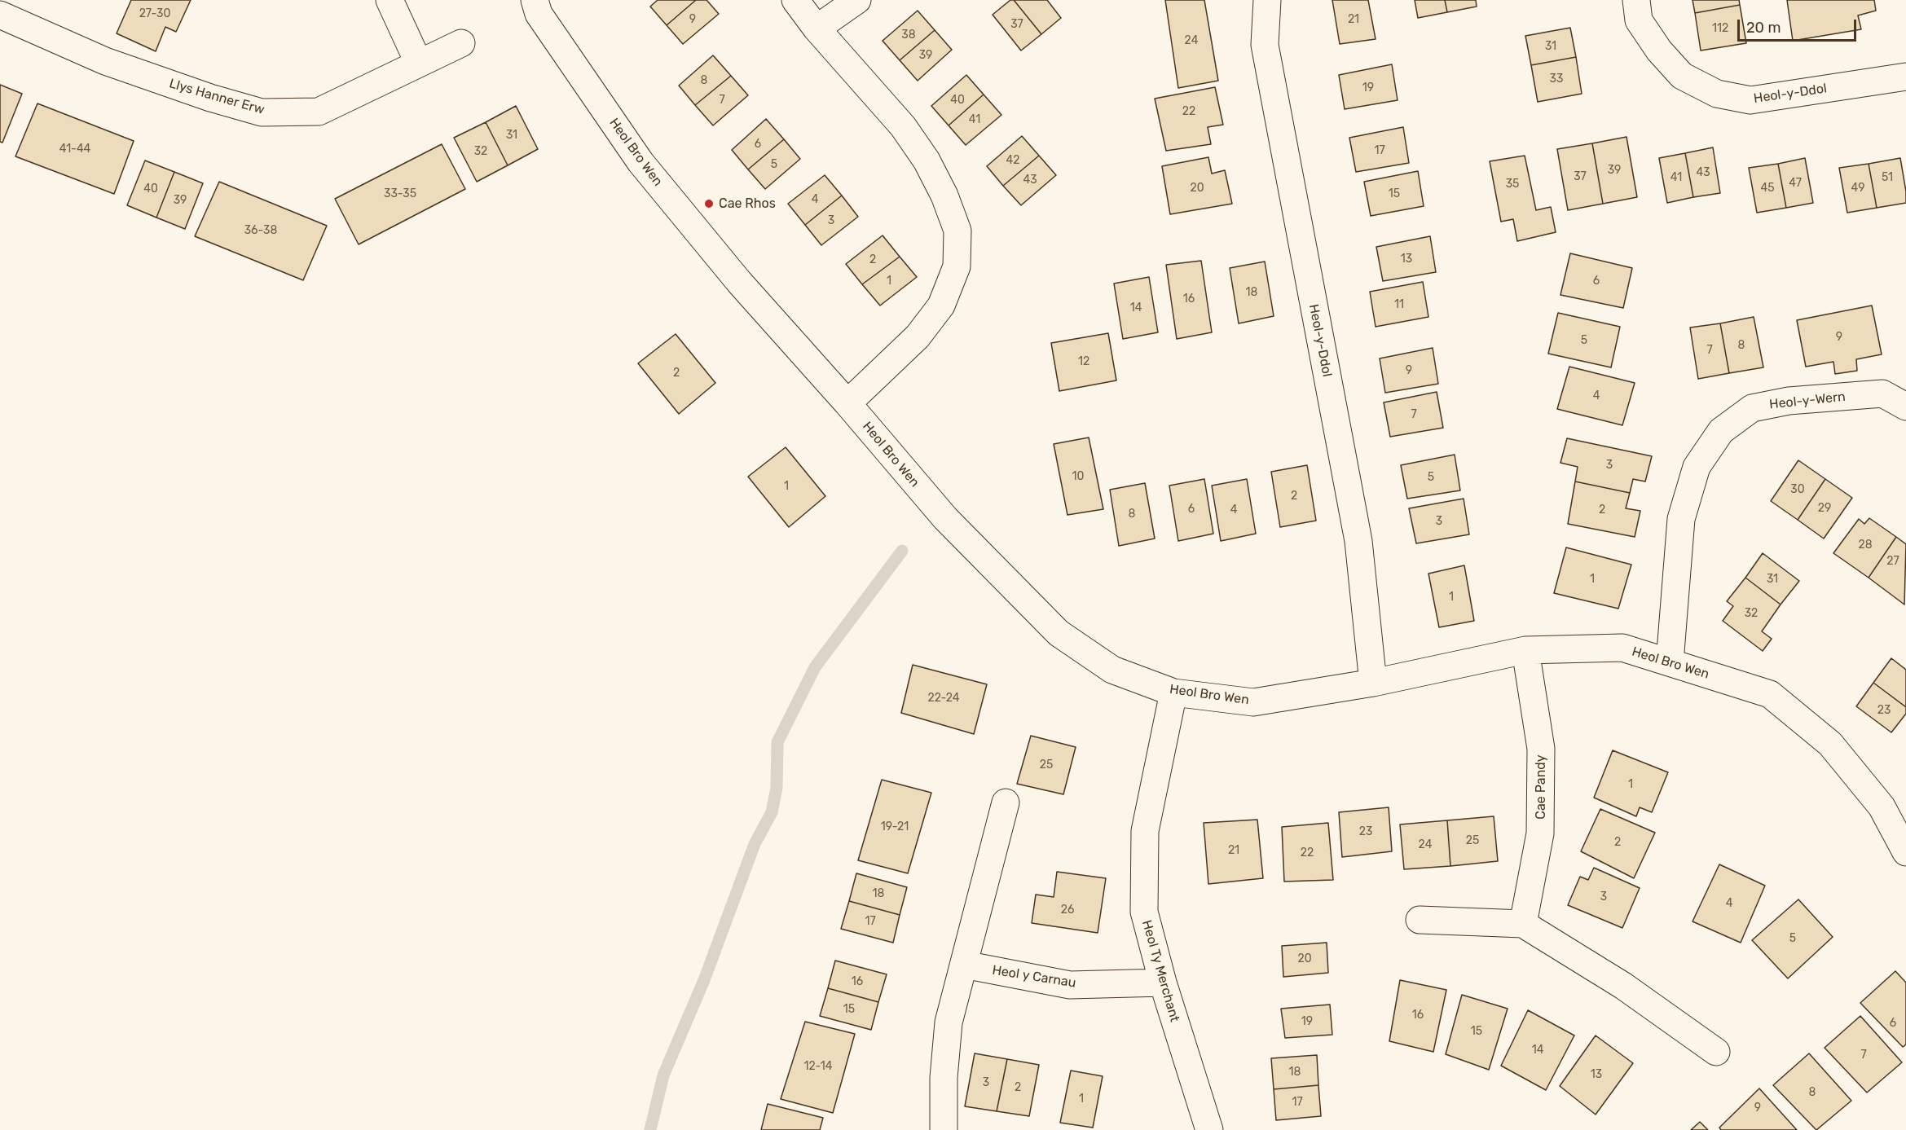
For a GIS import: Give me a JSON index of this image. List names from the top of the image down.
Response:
{
  "streets": {
    "street": [
      "Heol-y-Ddol",
      "Llys Hanner Erw",
      "Heol Bro Wen",
      "Heol-y-Wern",
      "Cae Pandy",
      "Heol Ty Merchant",
      "Heol y Carnau"
    ]
  },
  "crossings": [
    ["Heol-y-Ddol", "Heol Bro Wen"],
    ["Heol Bro Wen", "Heol-y-Wern"],
    ["Heol Bro Wen", "Cae Pandy"],
    ["Heol Bro Wen", "Heol Ty Merchant"],
    ["Heol Ty Merchant", "Heol y Carnau"]
  ],
  "places": ["Cae Rhos"],
  "house_numbers": [
    "27-30",
    "9",
    "21",
    "37",
    "112",
    "38",
    "24",
    "31",
    "39",
    "33",
    "8",
    "19",
    "7",
    "40",
    "22",
    "41",
    "31",
    "6",
    "41-44",
    "17",
    "32",
    "42",
    "5",
    "39",
    "43",
    "37",
    "41",
    "51",
    "43",
    "47",
    "35",
    "20",
    "45",
    "49",
    "40",
    "33-35",
    "15",
    "4",
    "39",
    "3",
    "36-38",
    "13",
    "2",
    "1",
    "6",
    "18",
    "16",
    "11",
    "14",
    "9",
    "5",
    "8",
    "7",
    "12",
    "9",
    "2",
    "4",
    "7",
    "3",
    "10",
    "5",
    "1",
    "30",
    "2",
    "29",
    "6",
    "4",
    "2",
    "8",
    "3",
    "28",
    "27",
    "1",
    "31",
    "1",
    "32",
    "22-24",
    "23",
    "25",
    "1",
    "19-21",
    "23",
    "25",
    "2",
    "24",
    "21",
    "22",
    "18",
    "3",
    "4",
    "26",
    "17",
    "5",
    "20",
    "16",
    "15",
    "16",
    "19",
    "6",
    "15",
    "14",
    "7",
    "12-14",
    "18",
    "13",
    "3",
    "2",
    "8",
    "1",
    "17",
    "9"
  ],
  "scale_bar": "20 m"
}
